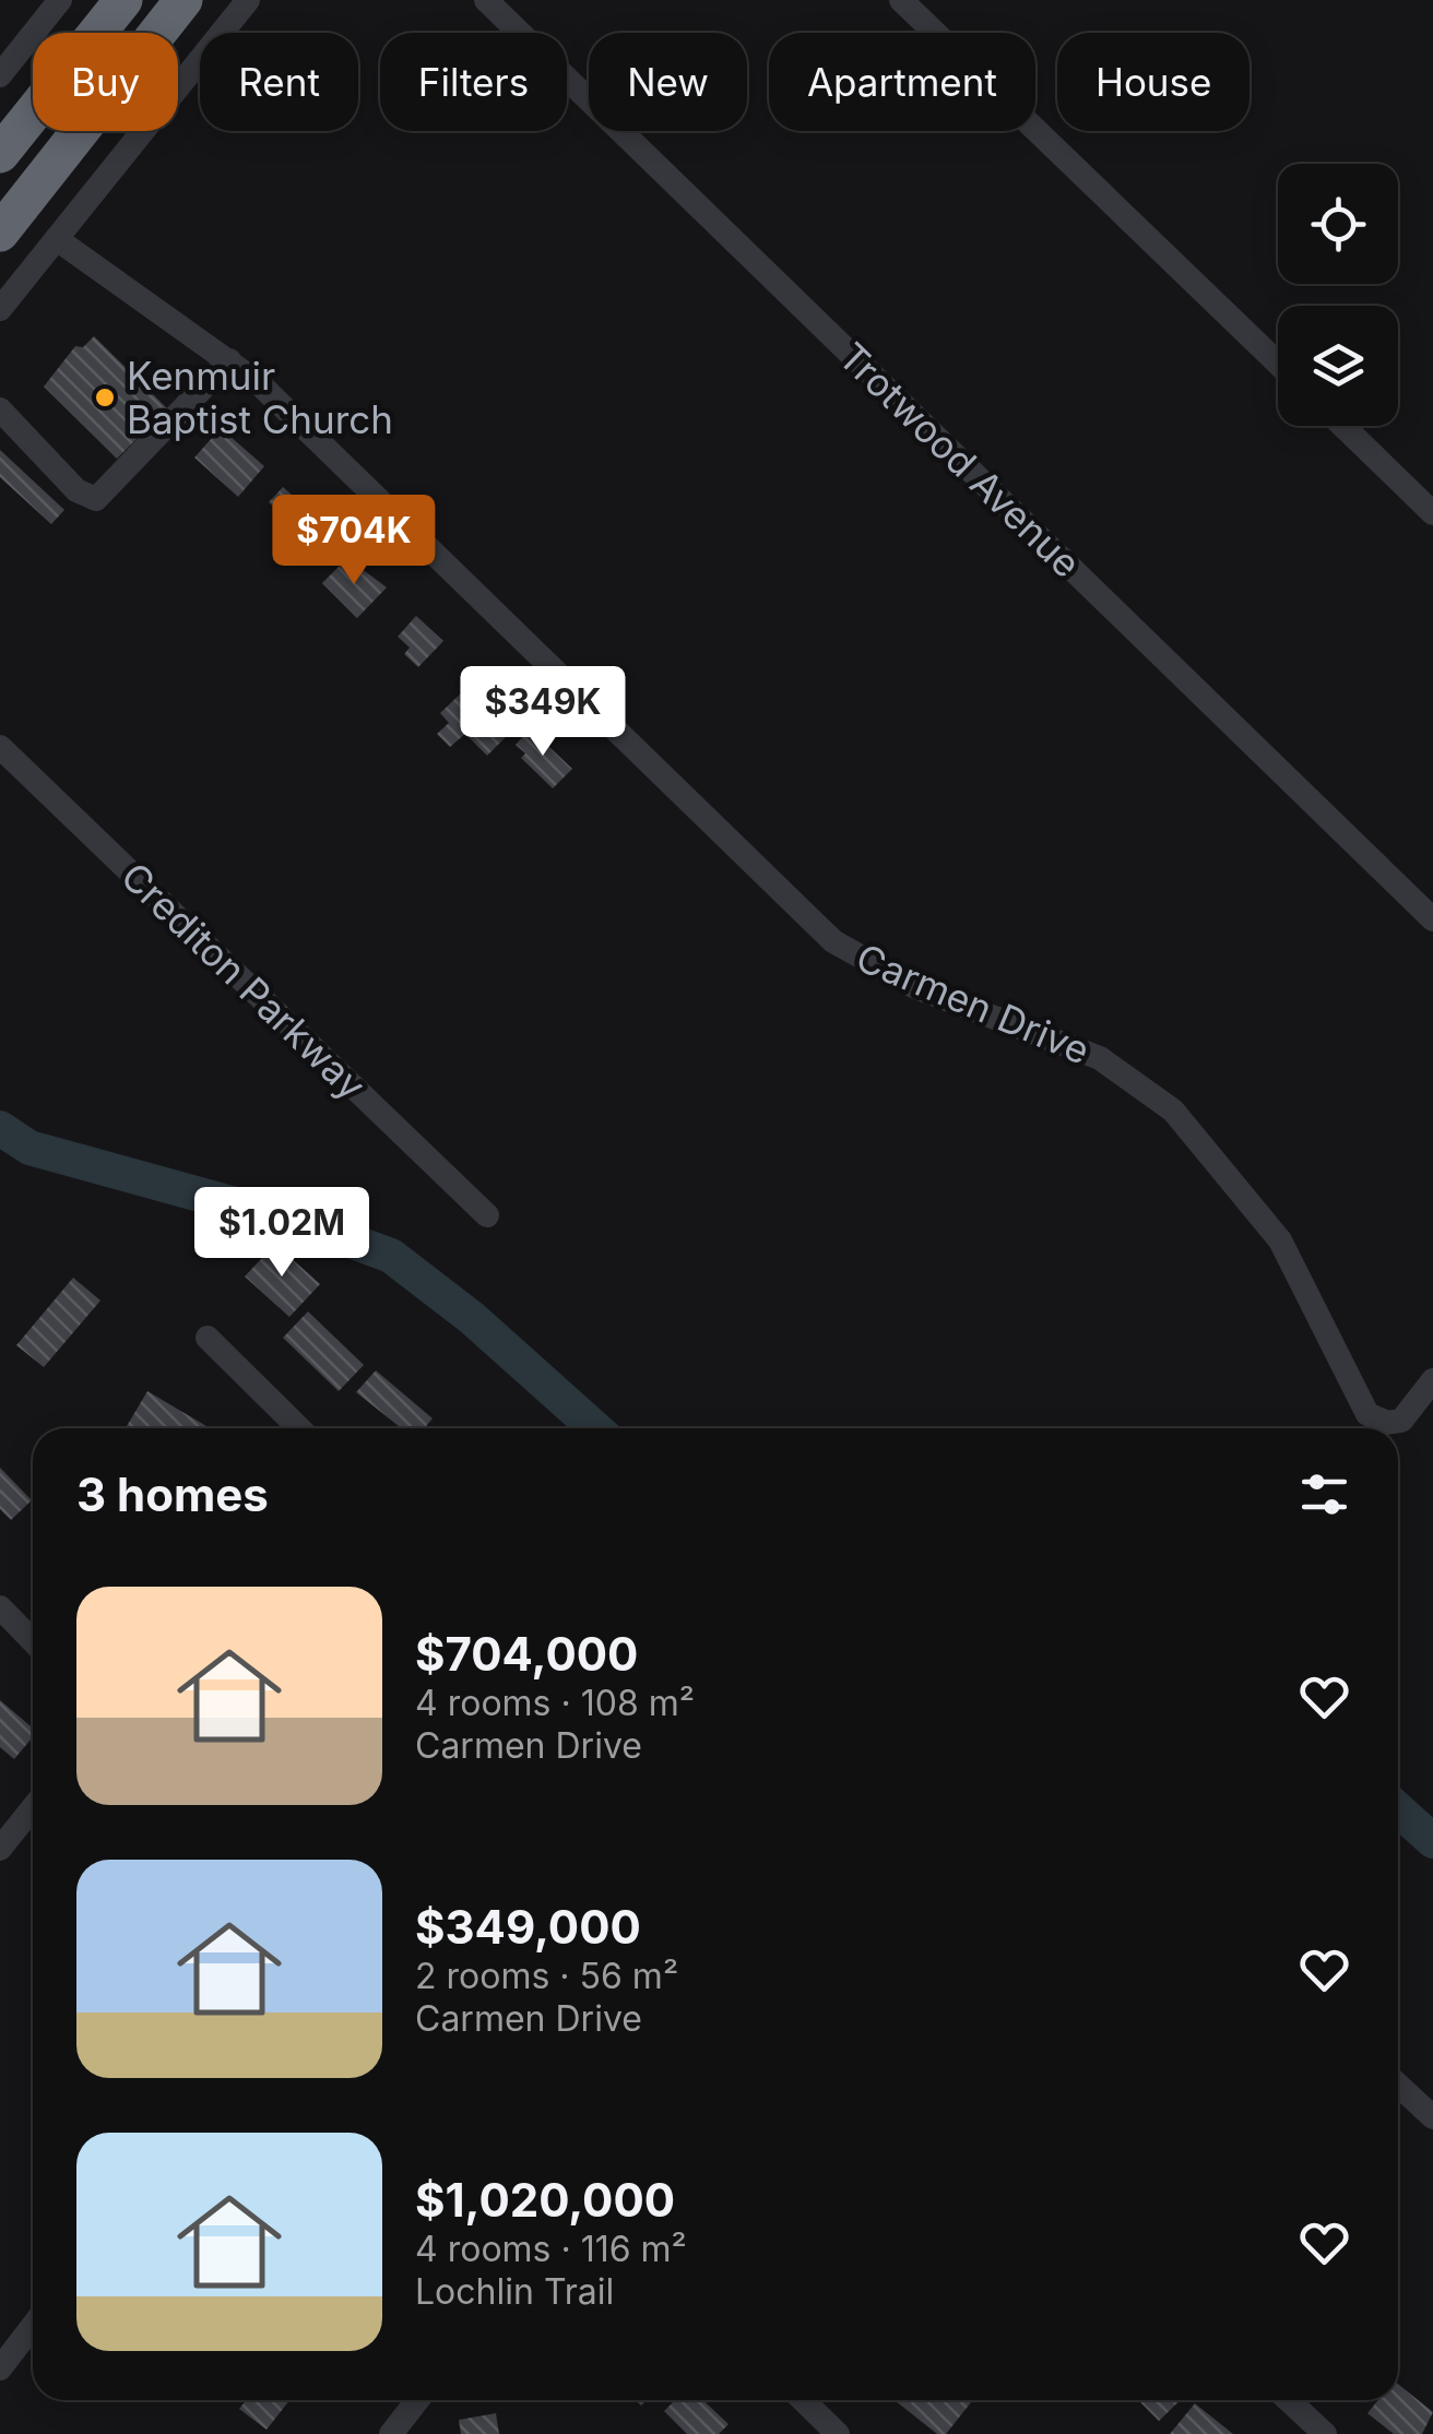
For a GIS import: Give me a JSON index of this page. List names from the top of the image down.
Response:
{
  "streets": {
    "street": ["Trotwood Avenue", "Crediton Parkway", "Carmen Drive"]
  },
  "places": ["Kenmuir Baptist Church"],
  "page": {
    "chip": [
      "Buy",
      "Rent",
      "Filters",
      "New",
      "Apartment",
      "House"
    ],
    "price": ["$704K", "$349K", "$1.02M"],
    "heading": "3 homes",
    "list": [
      {
        "name": "$704,000",
        "note": "4 rooms · 108 m² · Carmen Drive"
      },
      {
        "name": "$349,000",
        "note": "2 rooms · 56 m² · Carmen Drive"
      },
      {
        "name": "$1,020,000",
        "note": "4 rooms · 116 m² · Lochlin Trail"
      }
    ]
  }
}
